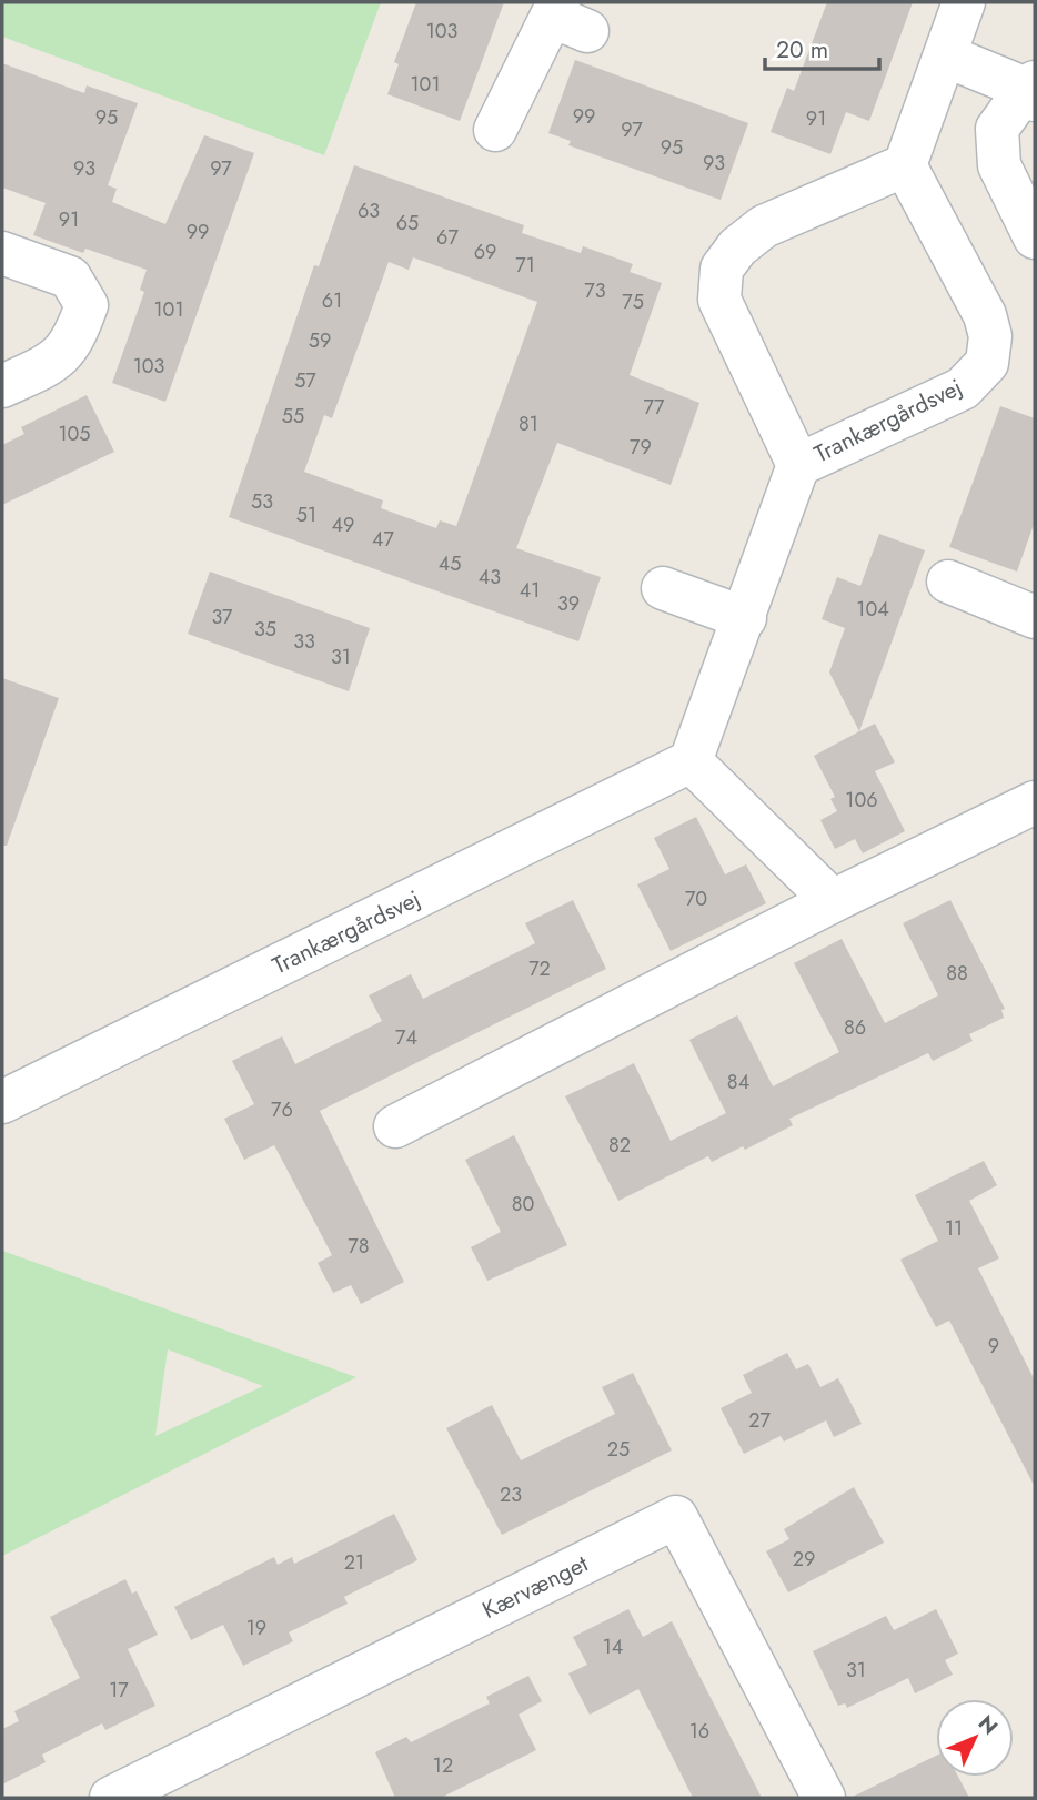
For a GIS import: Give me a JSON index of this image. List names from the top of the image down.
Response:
{
  "streets": {
    "street": ["Trankærgårdsvej", "Kærvænget"]
  },
  "house_numbers": [
    "103",
    "101",
    "99",
    "95",
    "91",
    "97",
    "95",
    "93",
    "93",
    "97",
    "63",
    "91",
    "65",
    "99",
    "67",
    "69",
    "71",
    "73",
    "61",
    "75",
    "101",
    "59",
    "103",
    "57",
    "77",
    "55",
    "81",
    "105",
    "79",
    "53",
    "51",
    "49",
    "47",
    "45",
    "43",
    "41",
    "39",
    "104",
    "37",
    "35",
    "33",
    "31",
    "106",
    "70",
    "72",
    "88",
    "86",
    "74",
    "84",
    "76",
    "82",
    "80",
    "11",
    "78",
    "9",
    "27",
    "25",
    "23",
    "29",
    "21",
    "19",
    "14",
    "31",
    "17",
    "16",
    "12"
  ],
  "scale_bar": "20 m",
  "north": "top right"
}
